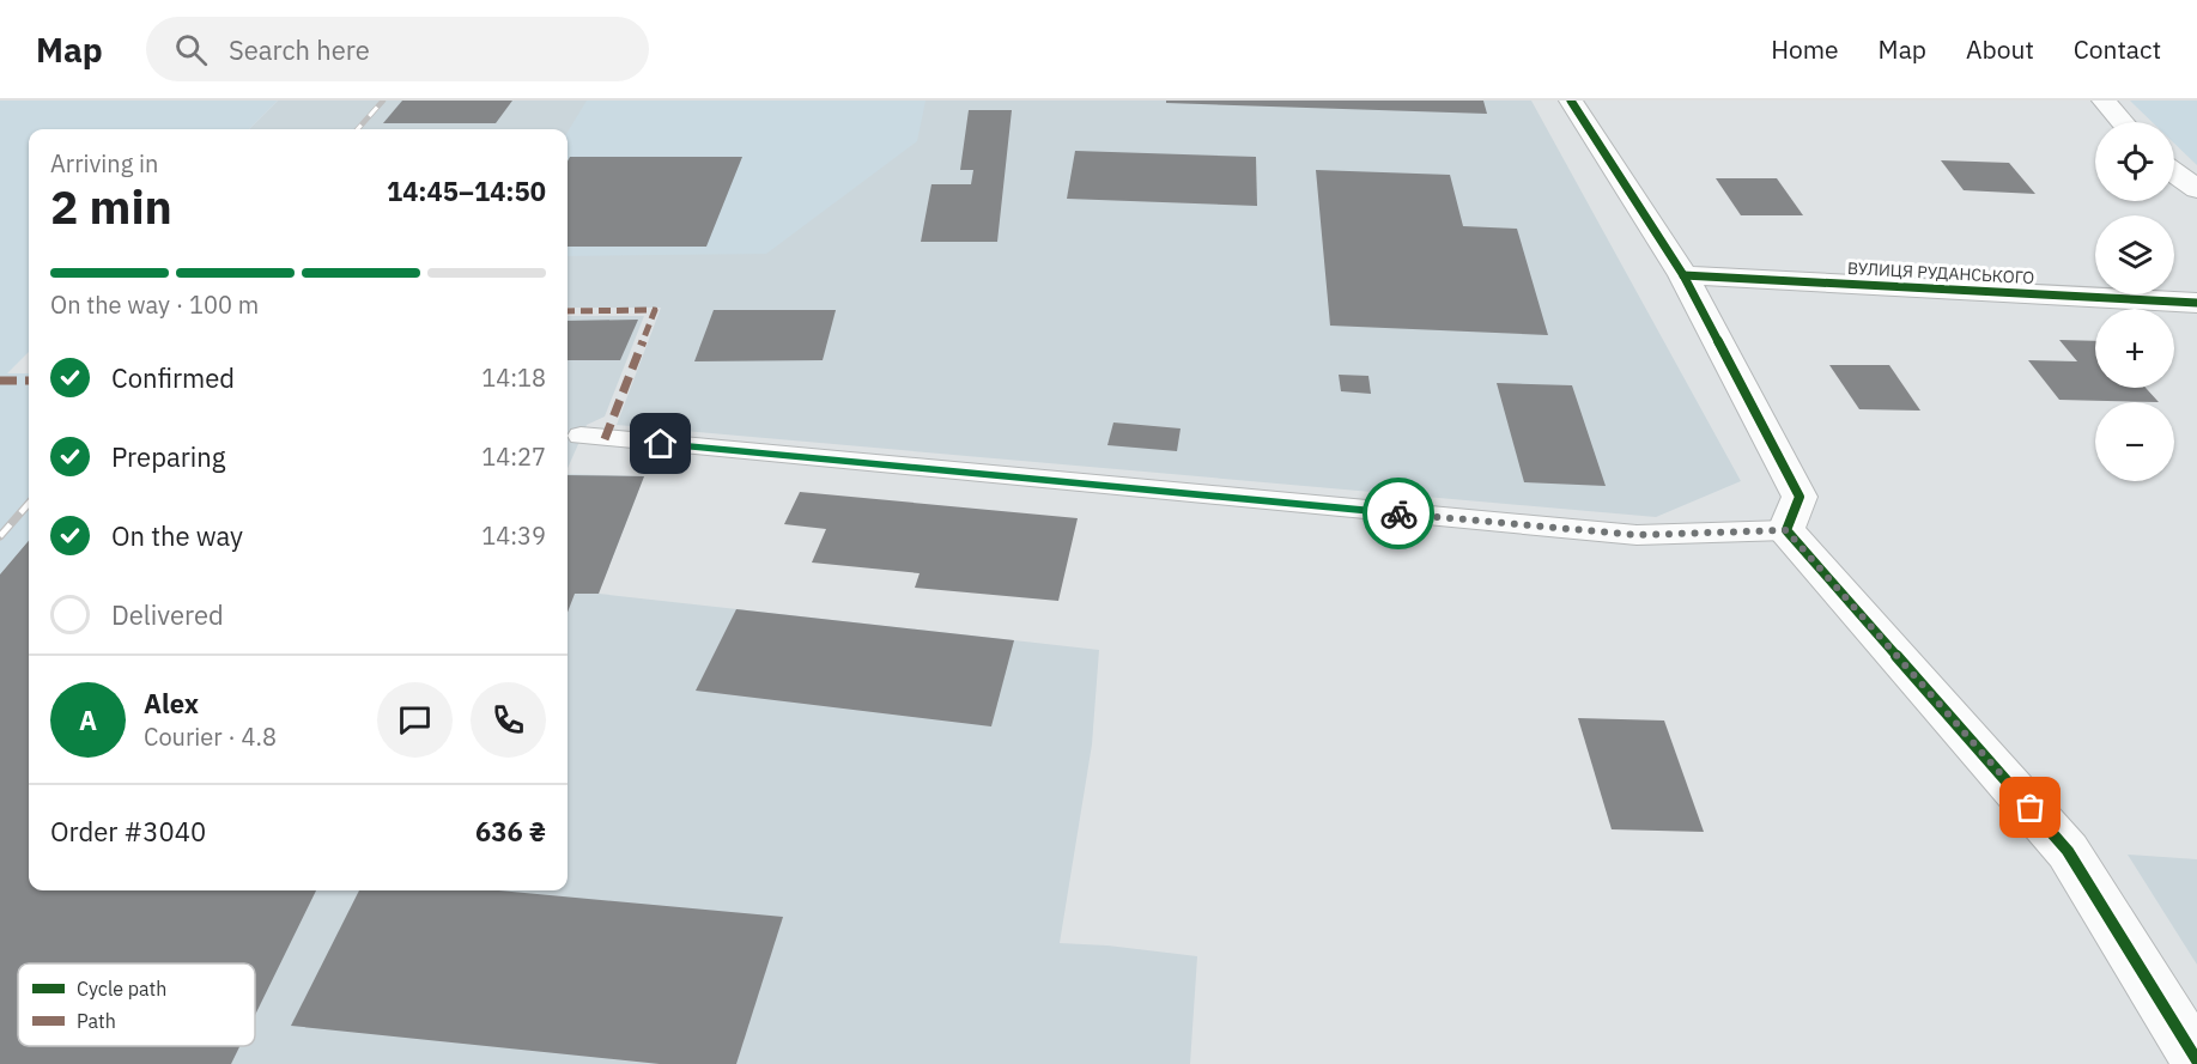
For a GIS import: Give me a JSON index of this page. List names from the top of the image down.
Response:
{
  "streets": {
    "street": ["ВУЛИЦЯ РУДАНСЬКОГО"]
  },
  "legend": ["Cycle path", "Path"],
  "page": {
    "header": "Map",
    "search": "Search here",
    "nav": [
      "Home",
      "Map",
      "About",
      "Contact"
    ],
    "map_buttons": ["+", "−"],
    "heading": ["2 min", "Arriving in", "14:45–14:50"],
    "panel": [
      "Alex",
      "Courier · 4.8",
      "Order #3040",
      "636 ₴"
    ],
    "bar": "On the way · 100 m",
    "list": [
      ["Confirmed", "14:18"],
      ["Preparing", "14:27"],
      ["On the way", "14:39"],
      "Delivered"
    ],
    "round": "A"
  }
}
